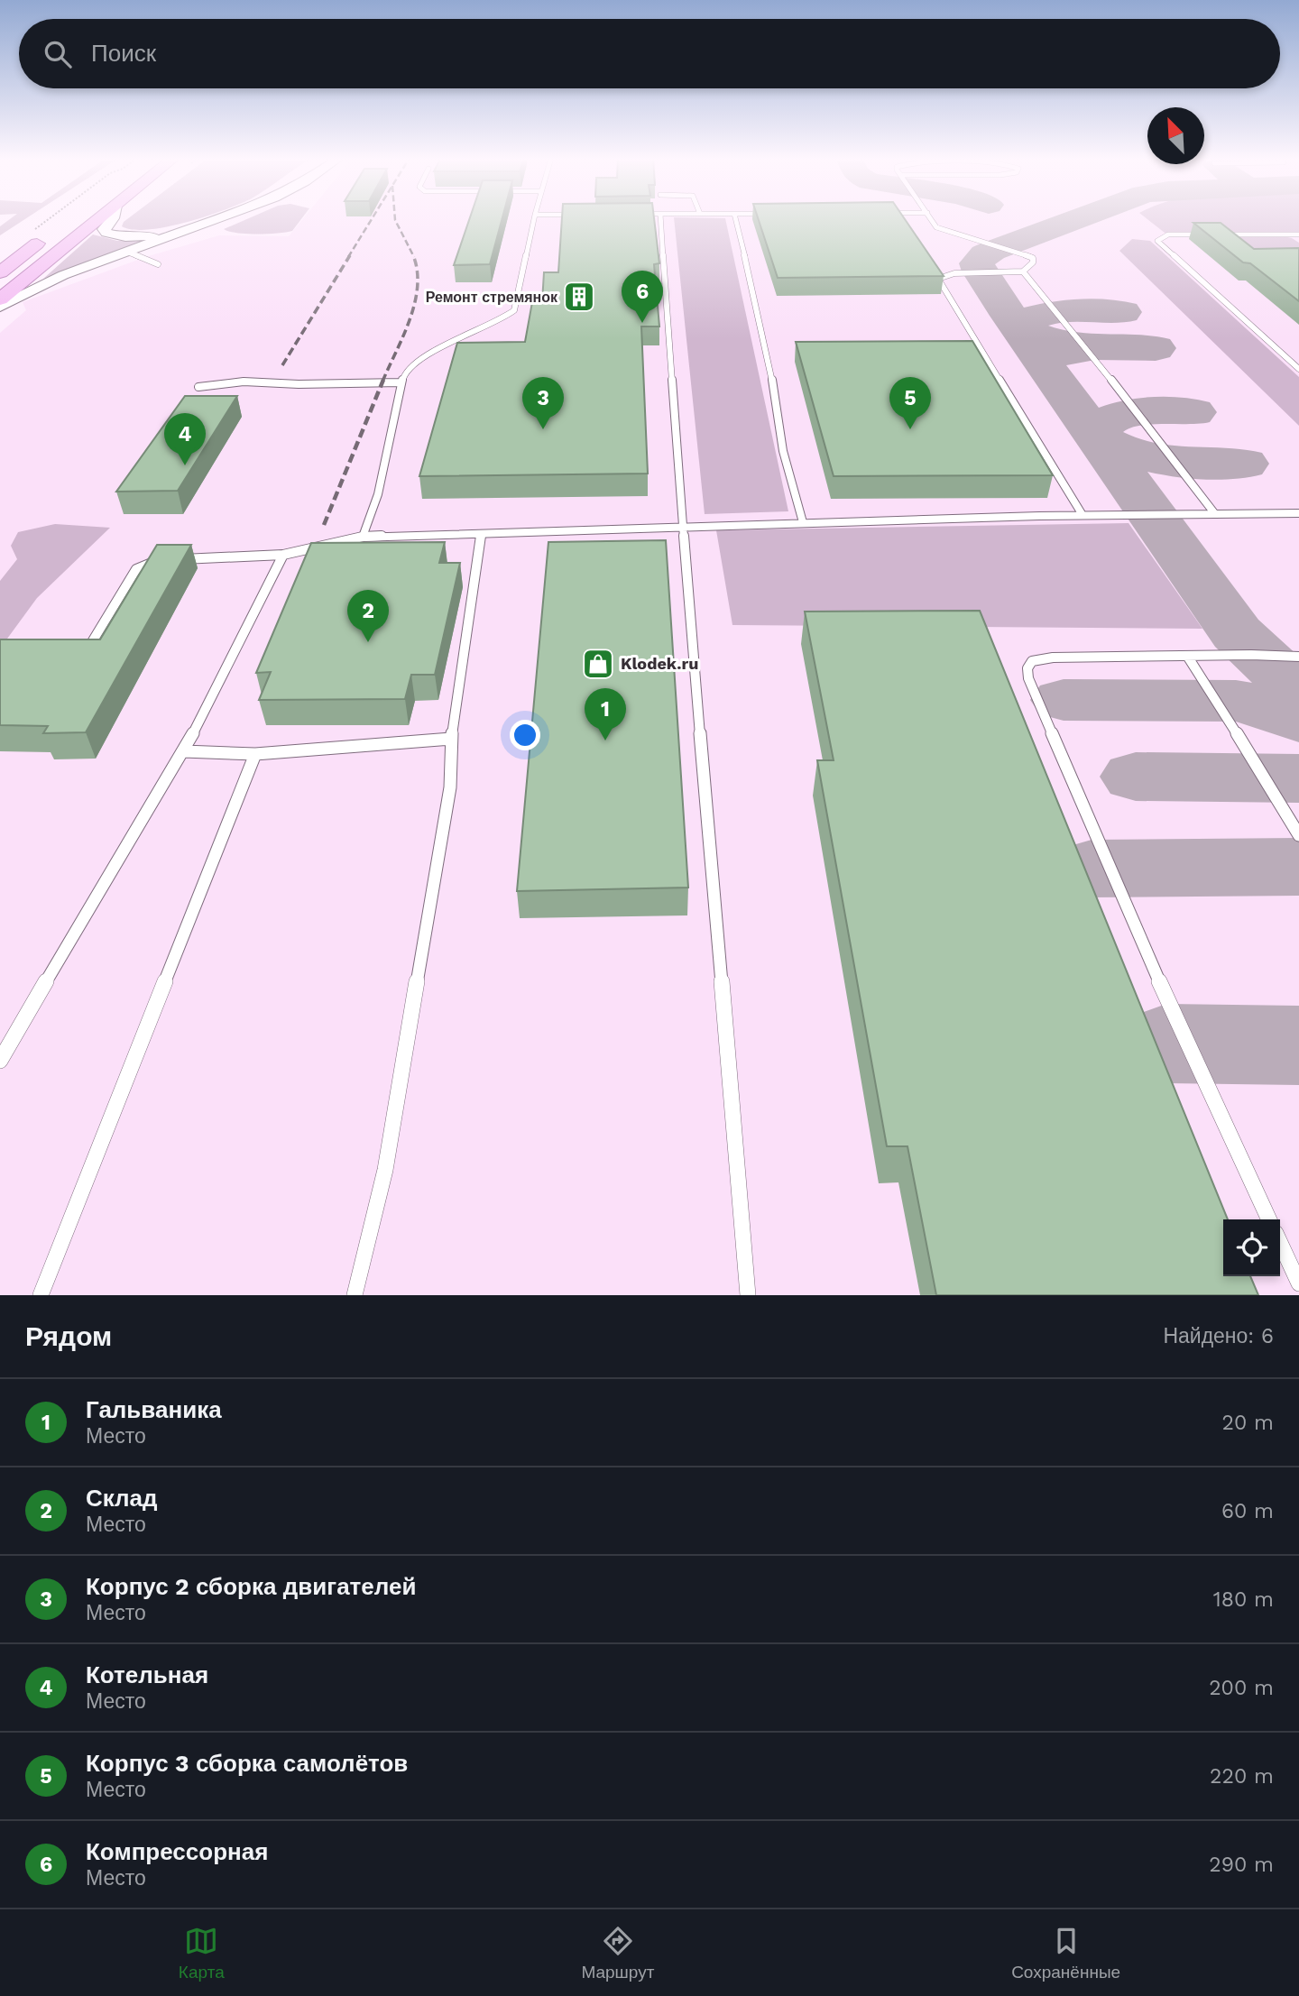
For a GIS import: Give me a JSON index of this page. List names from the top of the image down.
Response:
{
  "places": {
    "building": ["Ремонт стремянок"],
    "shop": ["Klodek.ru"]
  },
  "north": "top left",
  "page": {
    "search": "Поиск",
    "pins": [
      "6",
      "3",
      "5",
      "4",
      "2",
      "1"
    ],
    "heading": ["Рядом", "Найдено: 6"],
    "list": [
      {
        "mark": "1",
        "name": "Гальваника",
        "note": "Место",
        "value": "20 m"
      },
      {
        "mark": "2",
        "name": "Склад",
        "note": "Место",
        "value": "60 m"
      },
      {
        "mark": "3",
        "name": "Корпус 2 сборка двигателей",
        "note": "Место",
        "value": "180 m"
      },
      {
        "mark": "4",
        "name": "Котельная",
        "note": "Место",
        "value": "200 m"
      },
      {
        "mark": "5",
        "name": "Корпус 3 сборка самолётов",
        "note": "Место",
        "value": "220 m"
      },
      {
        "mark": "6",
        "name": "Компрессорная",
        "note": "Место",
        "value": "290 m"
      }
    ],
    "nav": ["Карта", "Маршрут", "Сохранённые"]
  }
}
